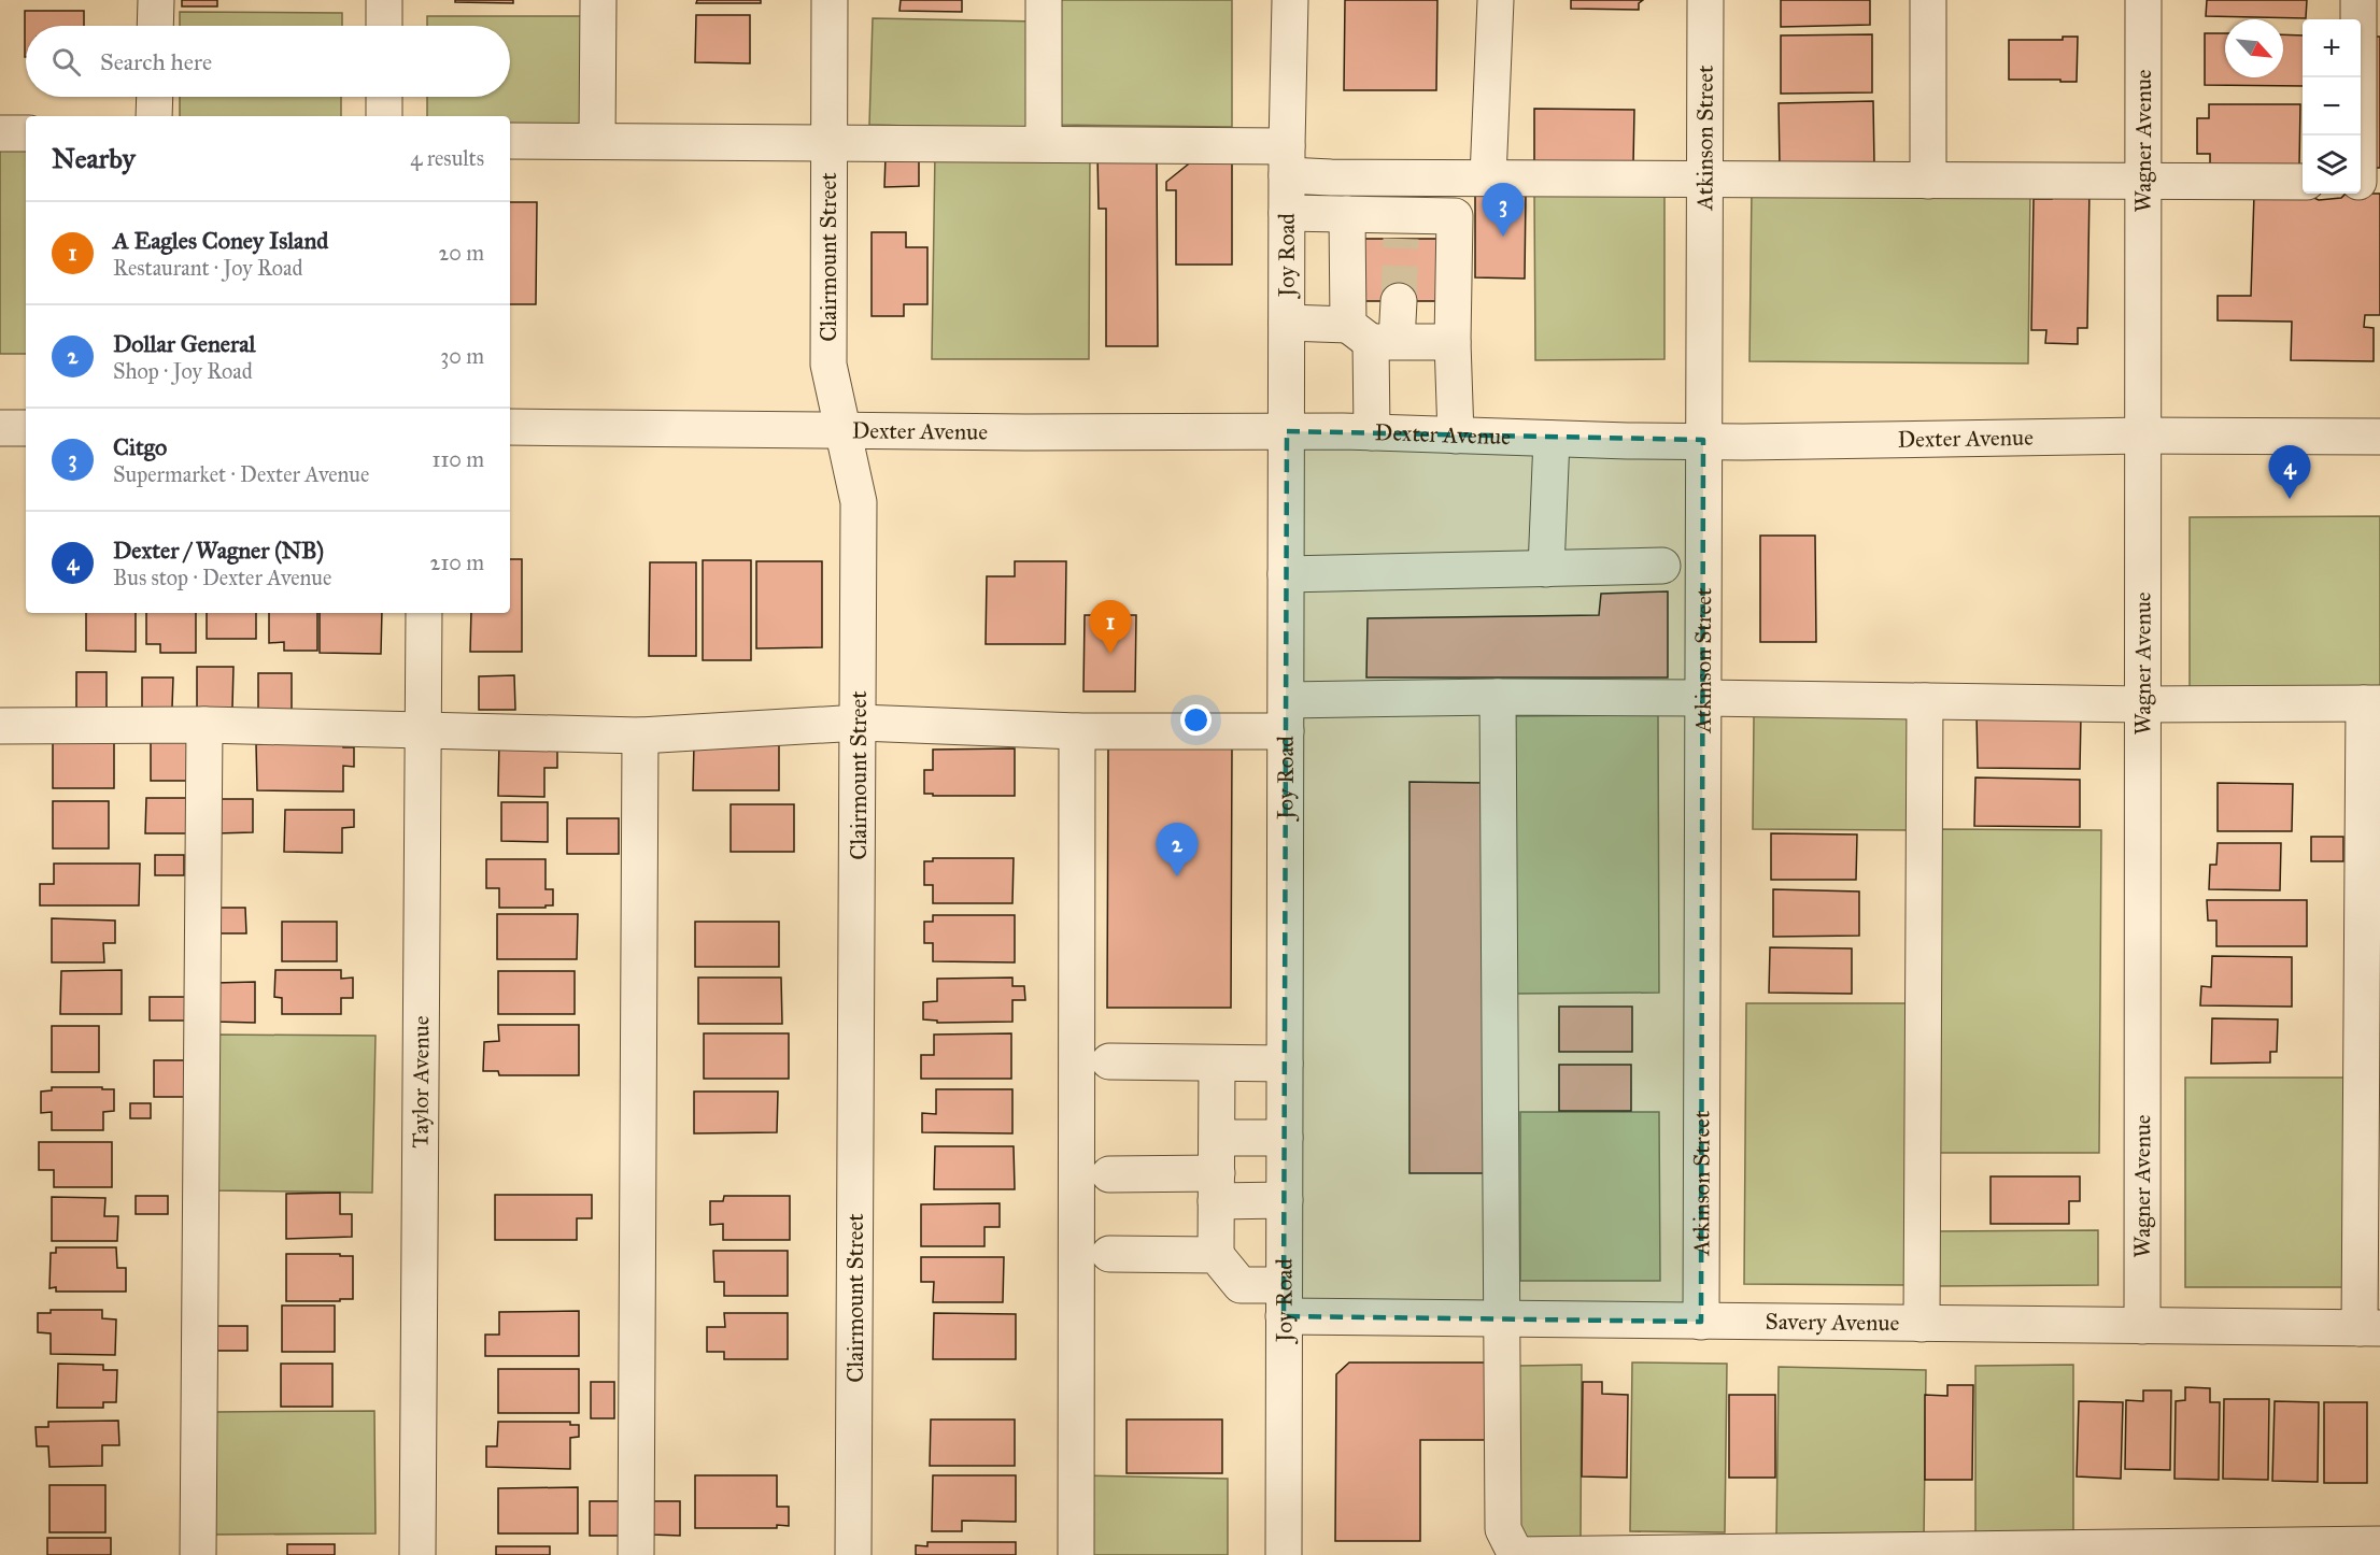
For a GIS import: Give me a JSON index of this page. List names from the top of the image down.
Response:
{
  "streets": {
    "street": [
      "Atkinson Street",
      "Wagner Avenue",
      "Joy Road",
      "Clairmount Street",
      "Dexter Avenue",
      "Taylor Avenue",
      "Savery Avenue"
    ]
  },
  "crossings": [
    ["Atkinson Street", "Dexter Avenue"],
    ["Atkinson Street", "Savery Avenue"],
    ["Wagner Avenue", "Dexter Avenue"],
    ["Wagner Avenue", "Savery Avenue"],
    ["Joy Road", "Dexter Avenue"],
    ["Joy Road", "Savery Avenue"],
    ["Clairmount Street", "Dexter Avenue"]
  ],
  "north": "bottom right",
  "page": {
    "map_buttons": ["+", "−"],
    "search": "Search here",
    "heading": ["Nearby", "4 results"],
    "pins": [
      "3",
      "4",
      "1",
      "2"
    ],
    "list": [
      {
        "mark": "1",
        "name": "A Eagles Coney Island",
        "note": "Restaurant · Joy Road",
        "value": "20 m"
      },
      {
        "mark": "2",
        "name": "Dollar General",
        "note": "Shop · Joy Road",
        "value": "30 m"
      },
      {
        "mark": "3",
        "name": "Citgo",
        "note": "Supermarket · Dexter Avenue",
        "value": "110 m"
      },
      {
        "mark": "4",
        "name": "Dexter / Wagner (NB)",
        "note": "Bus stop · Dexter Avenue",
        "value": "210 m"
      }
    ]
  }
}
